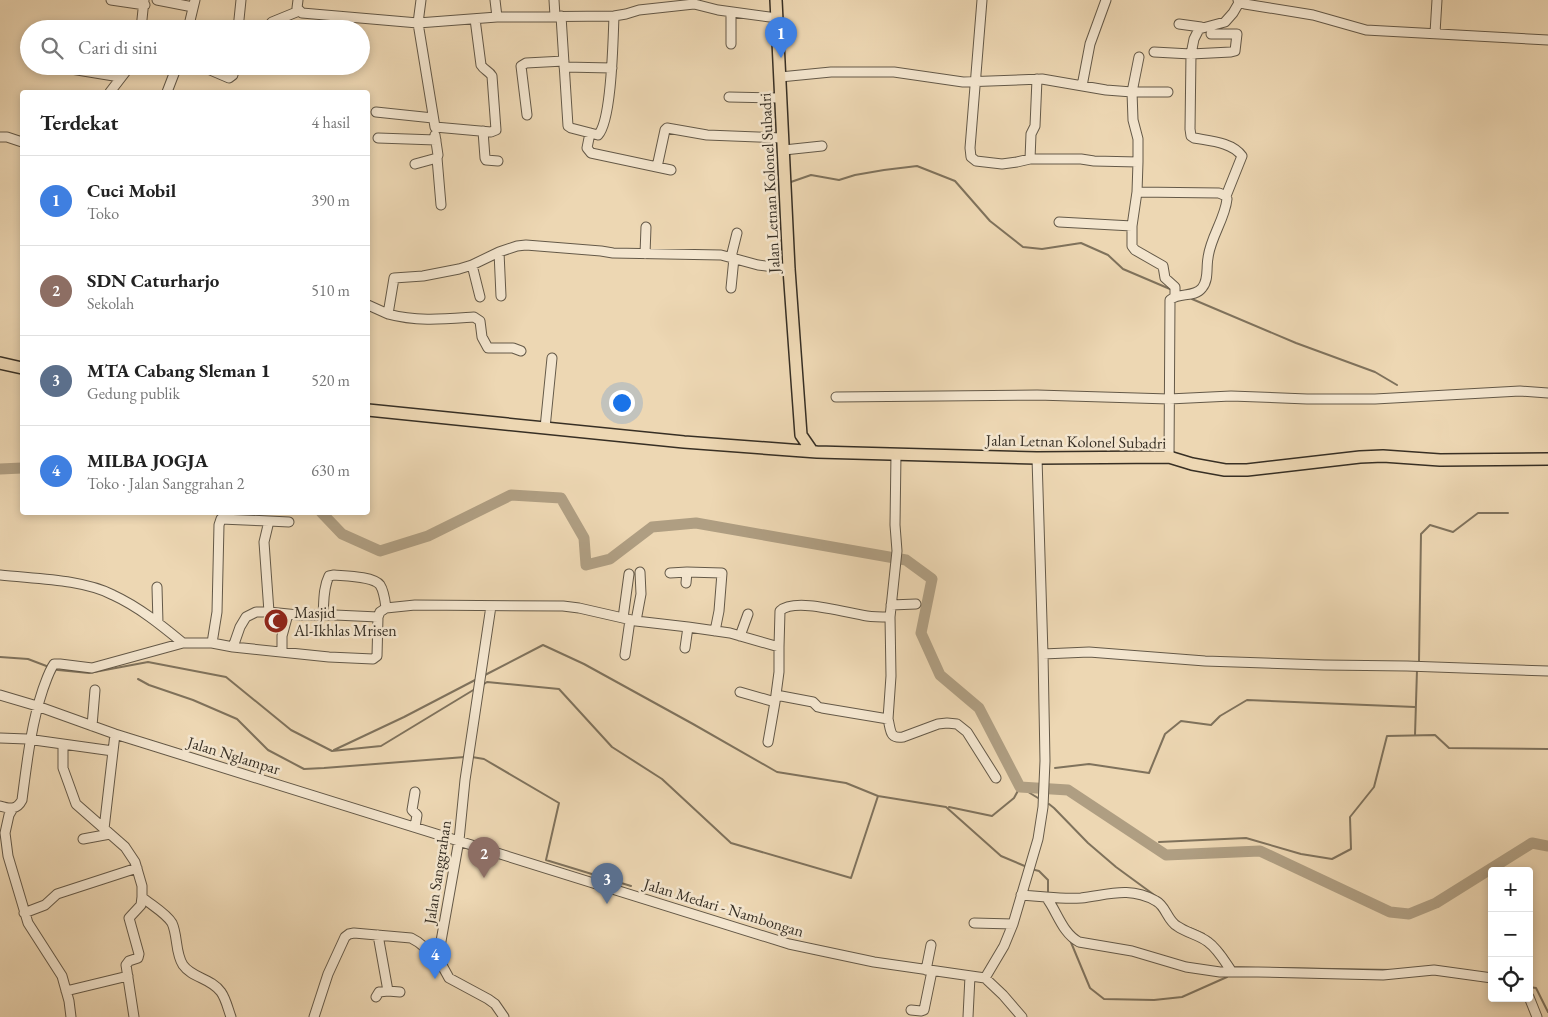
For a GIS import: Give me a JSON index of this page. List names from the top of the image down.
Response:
{
  "streets": {
    "main road": ["Jalan Letnan Kolonel Subadri"],
    "street": ["Jalan Nglampar", "Jalan Sanggrahan", "Jalan Medari - Nambongan"]
  },
  "crossings": [
    ["Jalan Nglampar", "Jalan Sanggrahan"],
    ["Jalan Nglampar", "Jalan Medari - Nambongan"],
    ["Jalan Sanggrahan", "Jalan Medari - Nambongan"]
  ],
  "places": {
    "mosque": ["Masjid Al-Ikhlas Mrisen"]
  },
  "page": {
    "pins": [
      "1",
      "2",
      "3",
      "4"
    ],
    "search": "Cari di sini",
    "heading": ["Terdekat", "4 hasil"],
    "list": [
      {
        "mark": "1",
        "name": "Cuci Mobil",
        "note": "Toko",
        "value": "390 m"
      },
      {
        "mark": "2",
        "name": "SDN Caturharjo",
        "note": "Sekolah",
        "value": "510 m"
      },
      {
        "mark": "3",
        "name": "MTA Cabang Sleman 1",
        "note": "Gedung publik",
        "value": "520 m"
      },
      {
        "mark": "4",
        "name": "MILBA JOGJA",
        "note": "Toko · Jalan Sanggrahan 2",
        "value": "630 m"
      }
    ],
    "map_buttons": ["+", "−"]
  }
}
